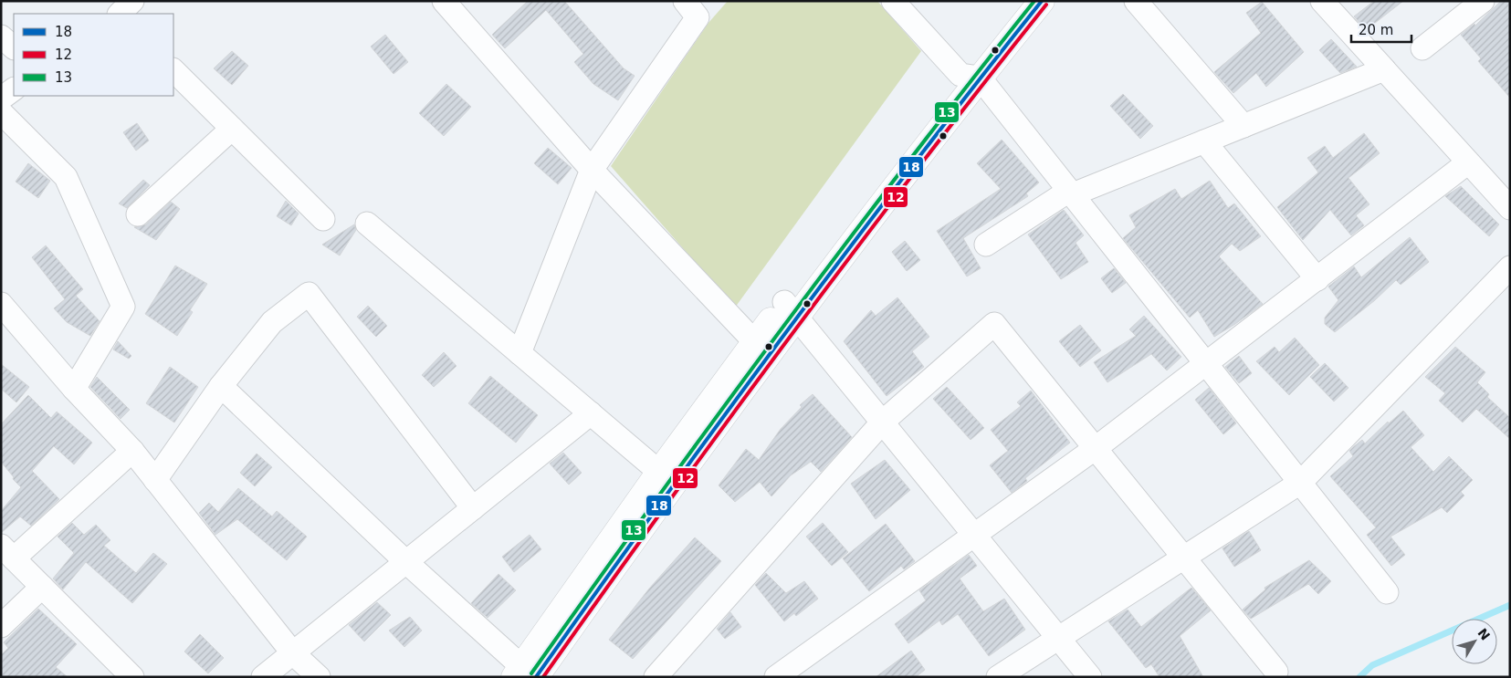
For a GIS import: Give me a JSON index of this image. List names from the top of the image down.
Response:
{
  "lines": ["transit line 18", "transit line 13", "transit line 12"],
  "legend": ["18", "12", "13"],
  "scale_bar": "20 m",
  "north": "top right"
}
